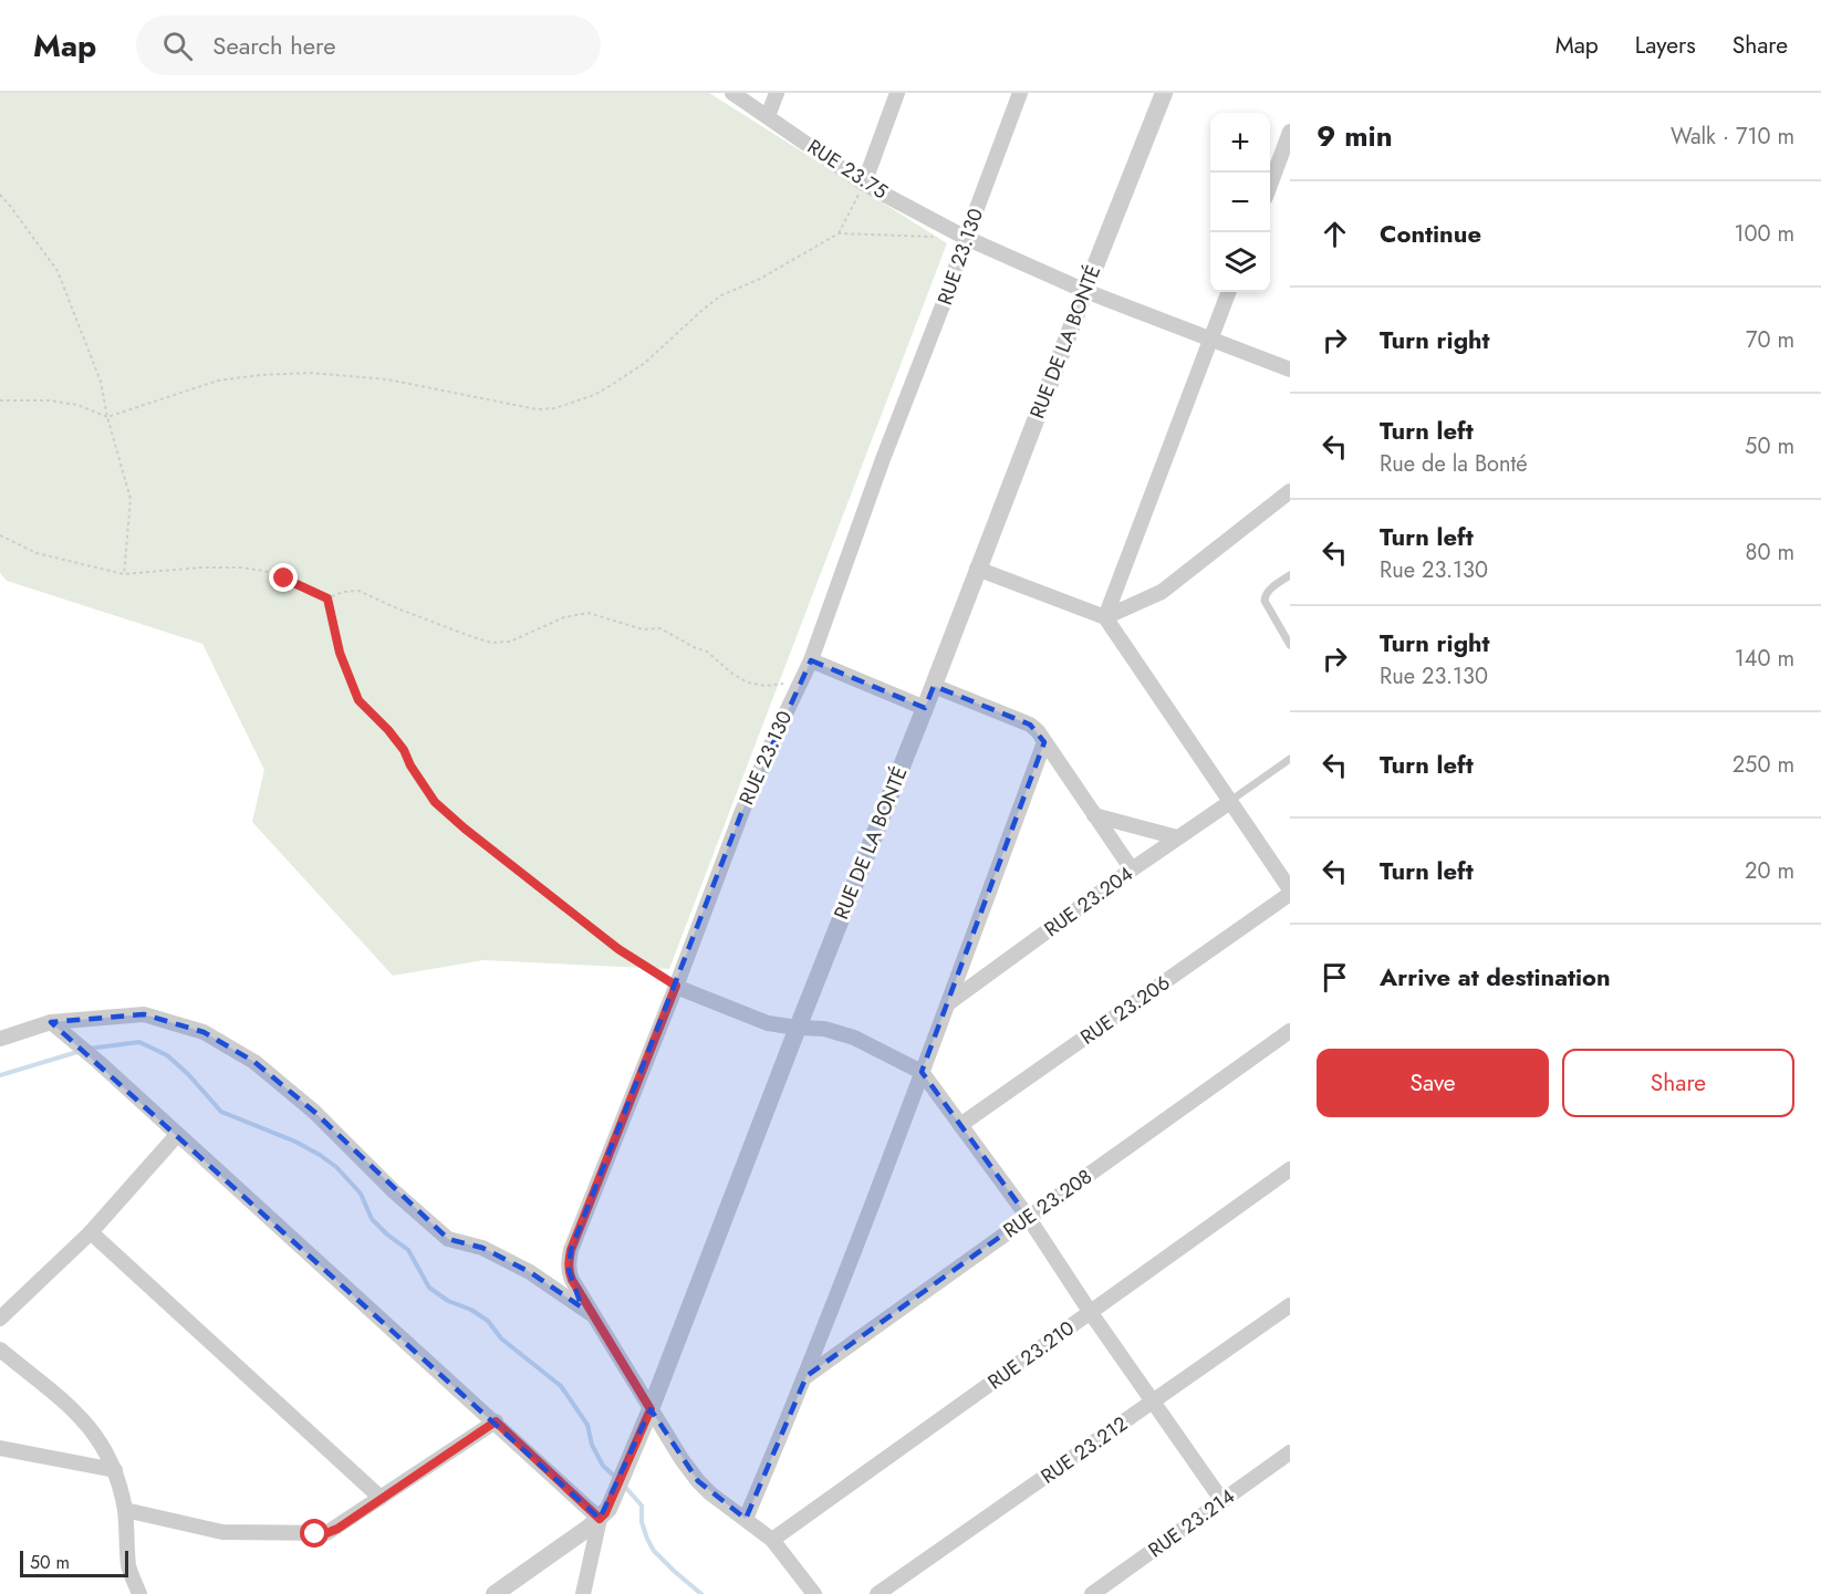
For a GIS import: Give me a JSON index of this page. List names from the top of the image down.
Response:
{
  "streets": {
    "street": [
      "RUE 23.75",
      "RUE 23.130",
      "RUE DE LA BONTÉ",
      "RUE 23.204",
      "RUE 23.206",
      "RUE 23.208",
      "RUE 23.210",
      "RUE 23.212",
      "RUE 23.214"
    ]
  },
  "crossings": [
    ["RUE 23.75", "RUE 23.130"],
    ["RUE 23.75", "RUE DE LA BONTÉ"],
    ["RUE 23.130", "RUE DE LA BONTÉ"],
    ["RUE 23.130", "RUE 23.210"]
  ],
  "scale_bar": "50 m",
  "page": {
    "header": "Map",
    "search": "Search here",
    "nav": ["Map", "Layers", "Share"],
    "heading": ["9 min", "Walk · 710 m"],
    "map_buttons": ["+", "−"],
    "list": [
      ["Continue", "100 m"],
      ["Turn right", "70 m"],
      ["Turn left", "Rue de la Bonté", "50 m"],
      ["Turn left", "Rue 23.130", "80 m"],
      ["Turn right", "Rue 23.130", "140 m"],
      ["Turn left", "250 m"],
      ["Turn left", "20 m"],
      "Arrive at destination"
    ],
    "buttons": ["Save", "Share"],
    "scale": "50 m"
  }
}
